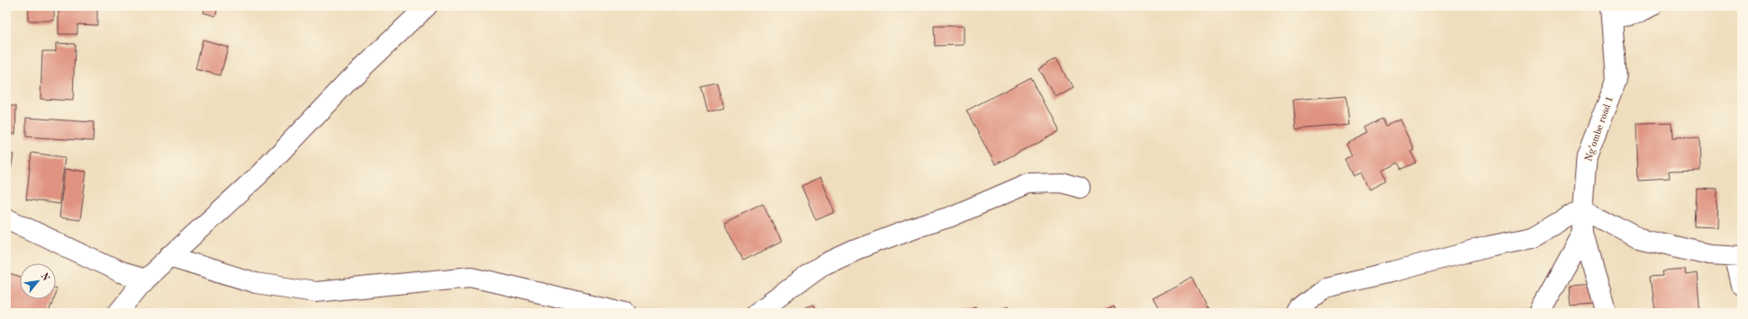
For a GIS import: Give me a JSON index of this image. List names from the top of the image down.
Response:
{
  "streets": {
    "street": ["Ng’ombe road 1"]
  },
  "north": "top right"
}
